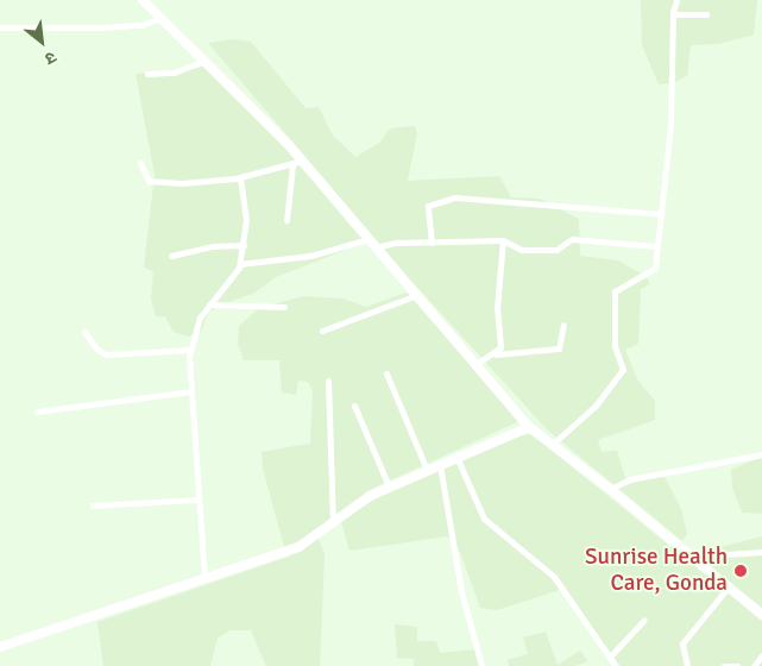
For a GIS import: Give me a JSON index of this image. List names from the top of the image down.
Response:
{
  "places": ["Sunrise Health Care, Gonda"],
  "north": "bottom right"
}
